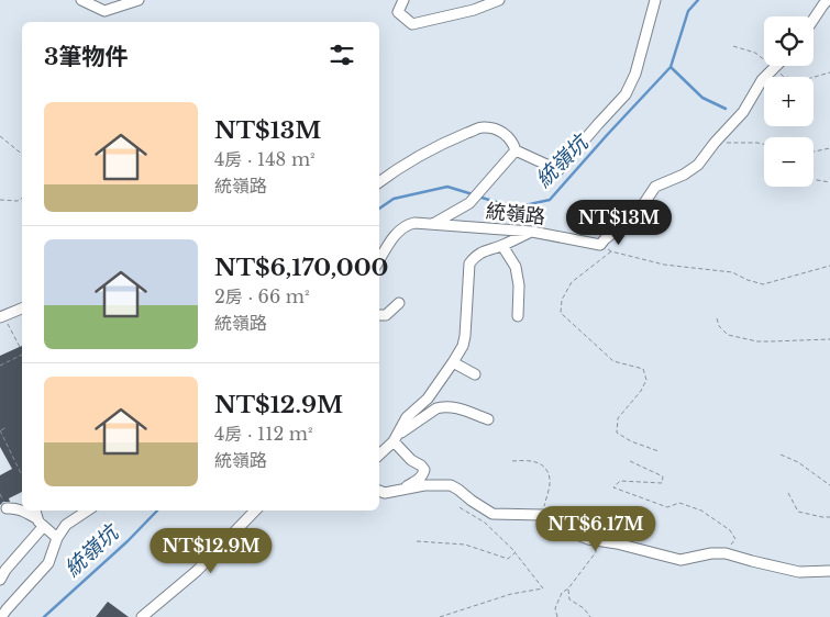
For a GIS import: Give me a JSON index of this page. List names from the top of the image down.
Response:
{
  "streets": {
    "street": ["統嶺路"]
  },
  "water": ["統嶺坑"],
  "page": {
    "map_buttons": ["+", "−"],
    "heading": "3筆物件",
    "list": [
      {
        "name": "NT$13M",
        "note": "4房 · 148 m² · 統嶺路"
      },
      {
        "name": "NT$6,170,000",
        "note": "2房 · 66 m² · 統嶺路"
      },
      {
        "name": "NT$12.9M",
        "note": "4房 · 112 m² · 統嶺路"
      }
    ],
    "price": ["NT$13M", "NT$6.17M", "NT$12.9M"]
  }
}
